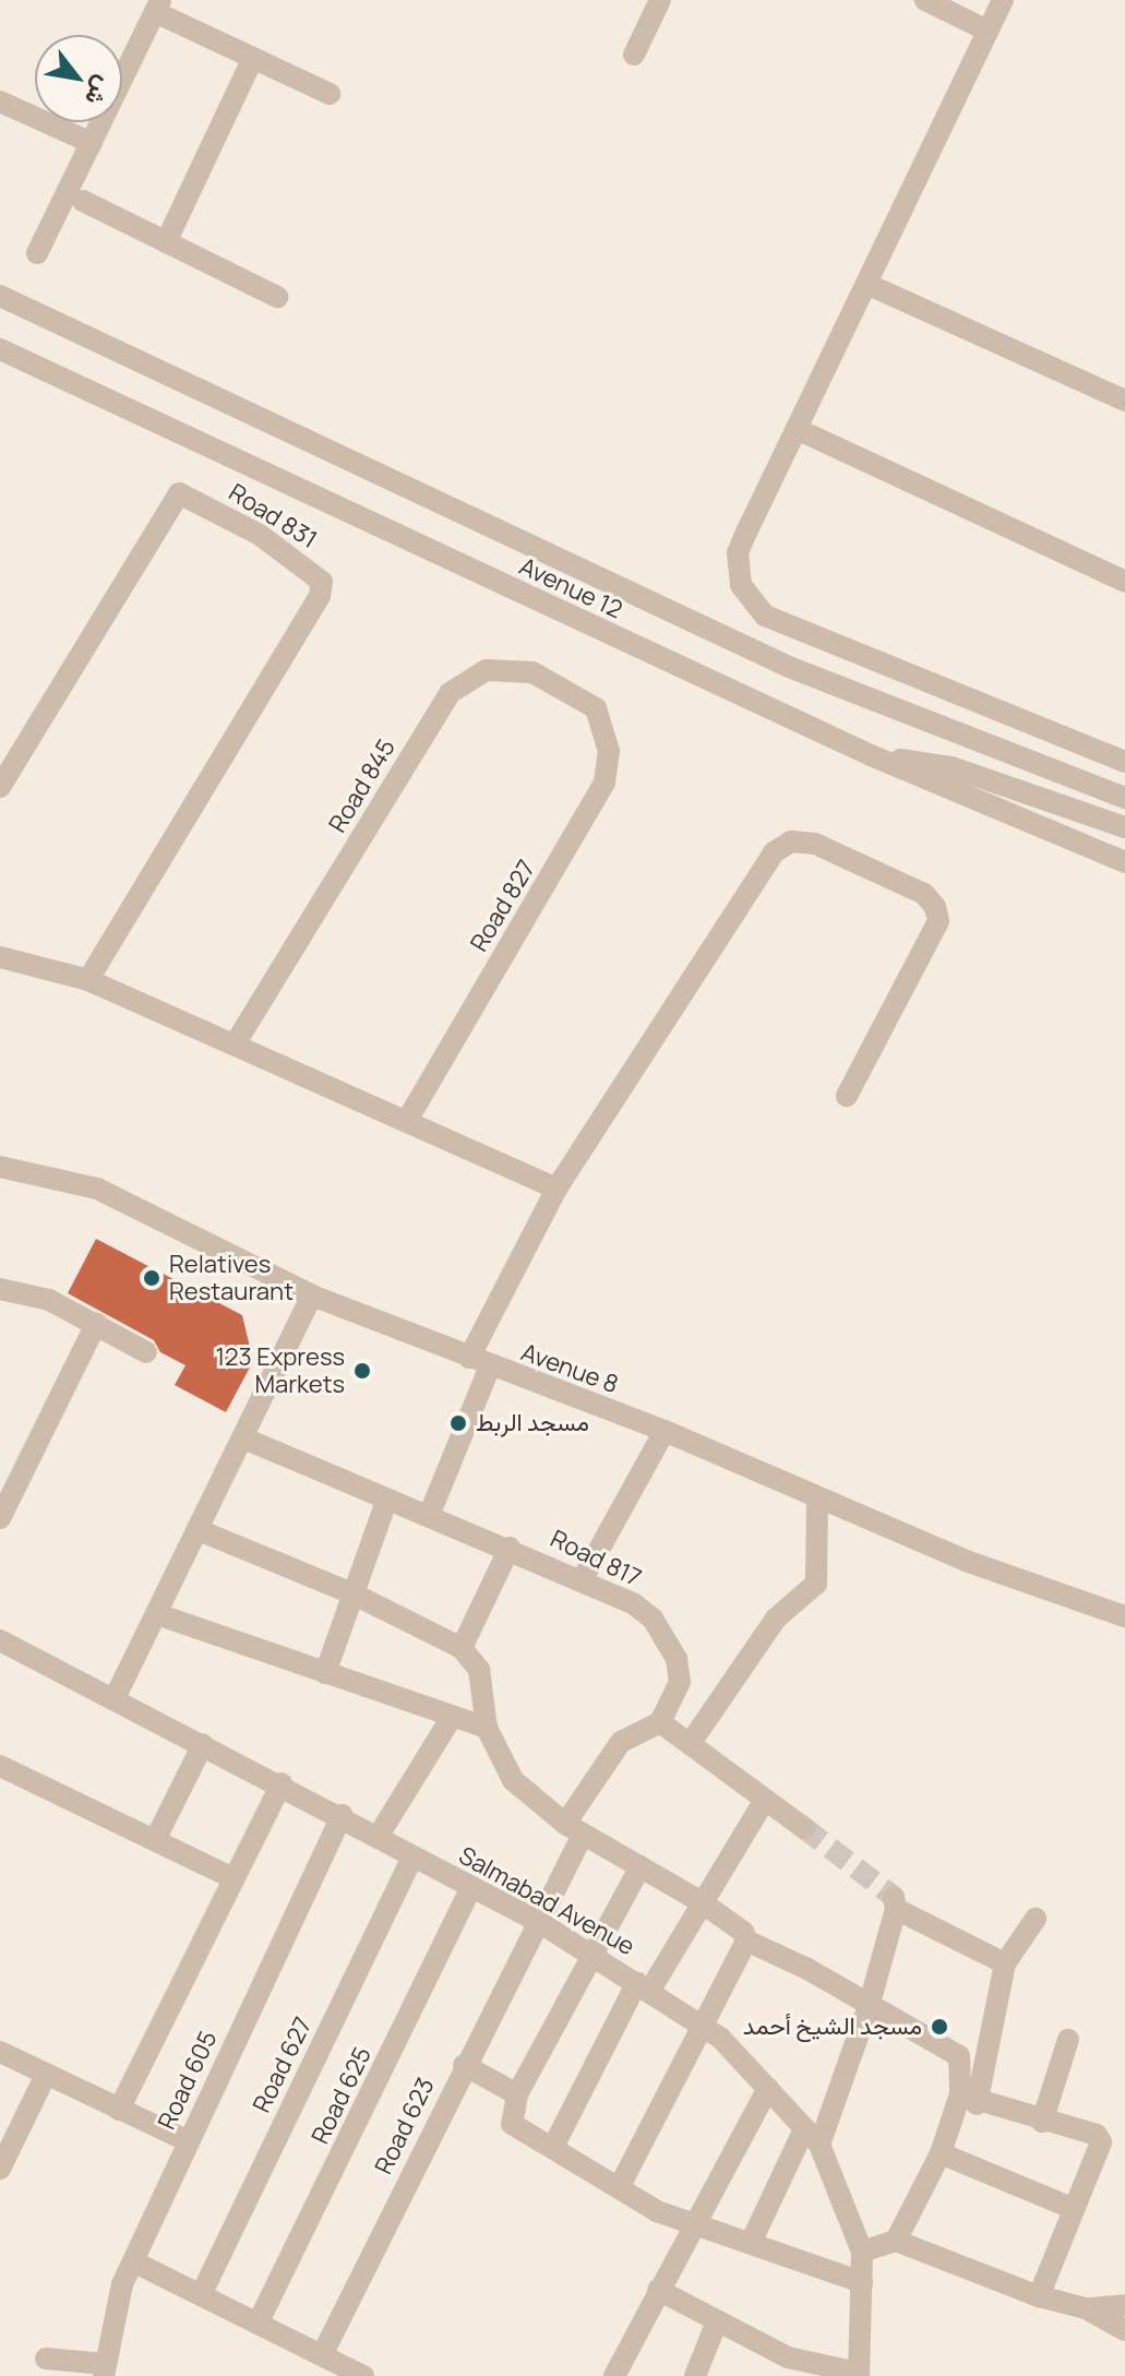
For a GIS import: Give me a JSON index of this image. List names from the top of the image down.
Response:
{
  "streets": {
    "street": [
      "Road 831",
      "Avenue 12",
      "Road 845",
      "Road 827",
      "Avenue 8",
      "Road 817",
      "Salmabad Avenue",
      "Road 627",
      "Road 605",
      "Road 625",
      "Road 623"
    ]
  },
  "crossings": [
    ["Road 845", "Road 827"],
    ["Road 817", "Road 623"],
    ["Salmabad Avenue", "Road 627"],
    ["Salmabad Avenue", "Road 605"],
    ["Salmabad Avenue", "Road 625"],
    ["Salmabad Avenue", "Road 623"]
  ],
  "places": [
    "Relatives Restaurant",
    "123 Express Markets",
    "مسجد الربط",
    "مسجد الشيخ أحمد"
  ],
  "north": "bottom right"
}
